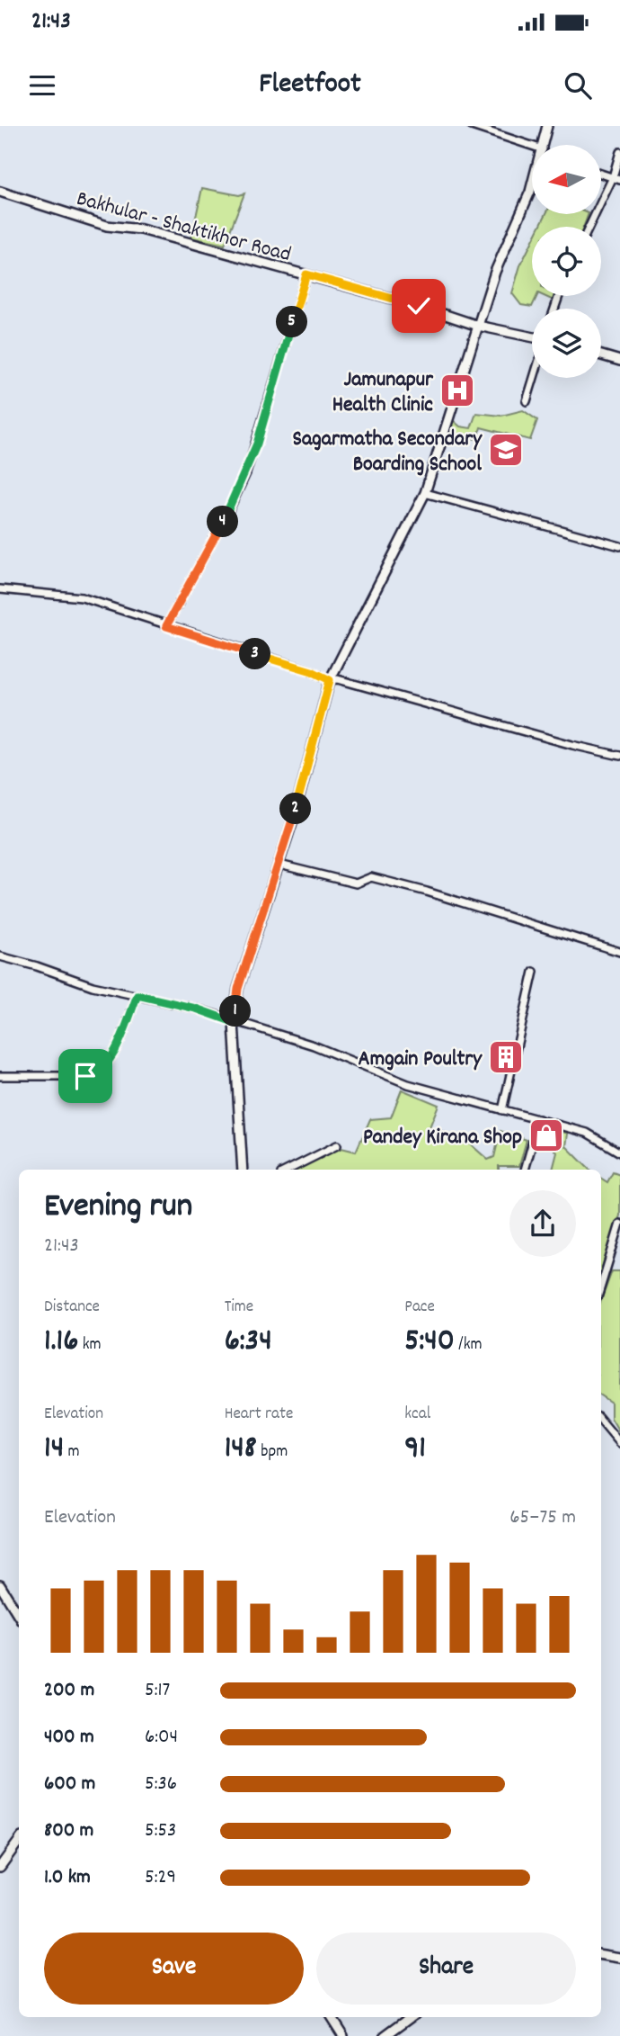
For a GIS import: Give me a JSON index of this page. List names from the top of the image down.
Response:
{
  "streets": {
    "street": ["Bakhular - Shaktikhor Road"]
  },
  "places": {
    "hospital": ["Jamunapur Health Clinic"],
    "school or university": ["Sagarmatha Secondary Boarding School"],
    "building": ["Amgain Poultry"],
    "shop": ["Pandey Kirana Shop"]
  },
  "north": "left",
  "page": {
    "status": "21:43",
    "header": "Fleetfoot",
    "pins": [
      "5",
      "4",
      "3",
      "2",
      "1"
    ],
    "heading": ["Evening run", "21:43"],
    "stats": [
      ["Distance", "1.16 km"],
      ["Time", "6:34"],
      ["Pace", "5:40 /km"],
      ["Elevation", "14 m"],
      ["Heart rate", "148 bpm"],
      ["kcal", "91"]
    ],
    "chart": ["Elevation", "65–75 m"],
    "list": [
      {
        "name": "200 m",
        "note": "5:17"
      },
      {
        "name": "400 m",
        "note": "6:04"
      },
      {
        "name": "600 m",
        "note": "5:36"
      },
      {
        "name": "800 m",
        "note": "5:53"
      },
      {
        "name": "1.0 km",
        "note": "5:29"
      }
    ],
    "buttons": ["Save", "Share"]
  }
}
